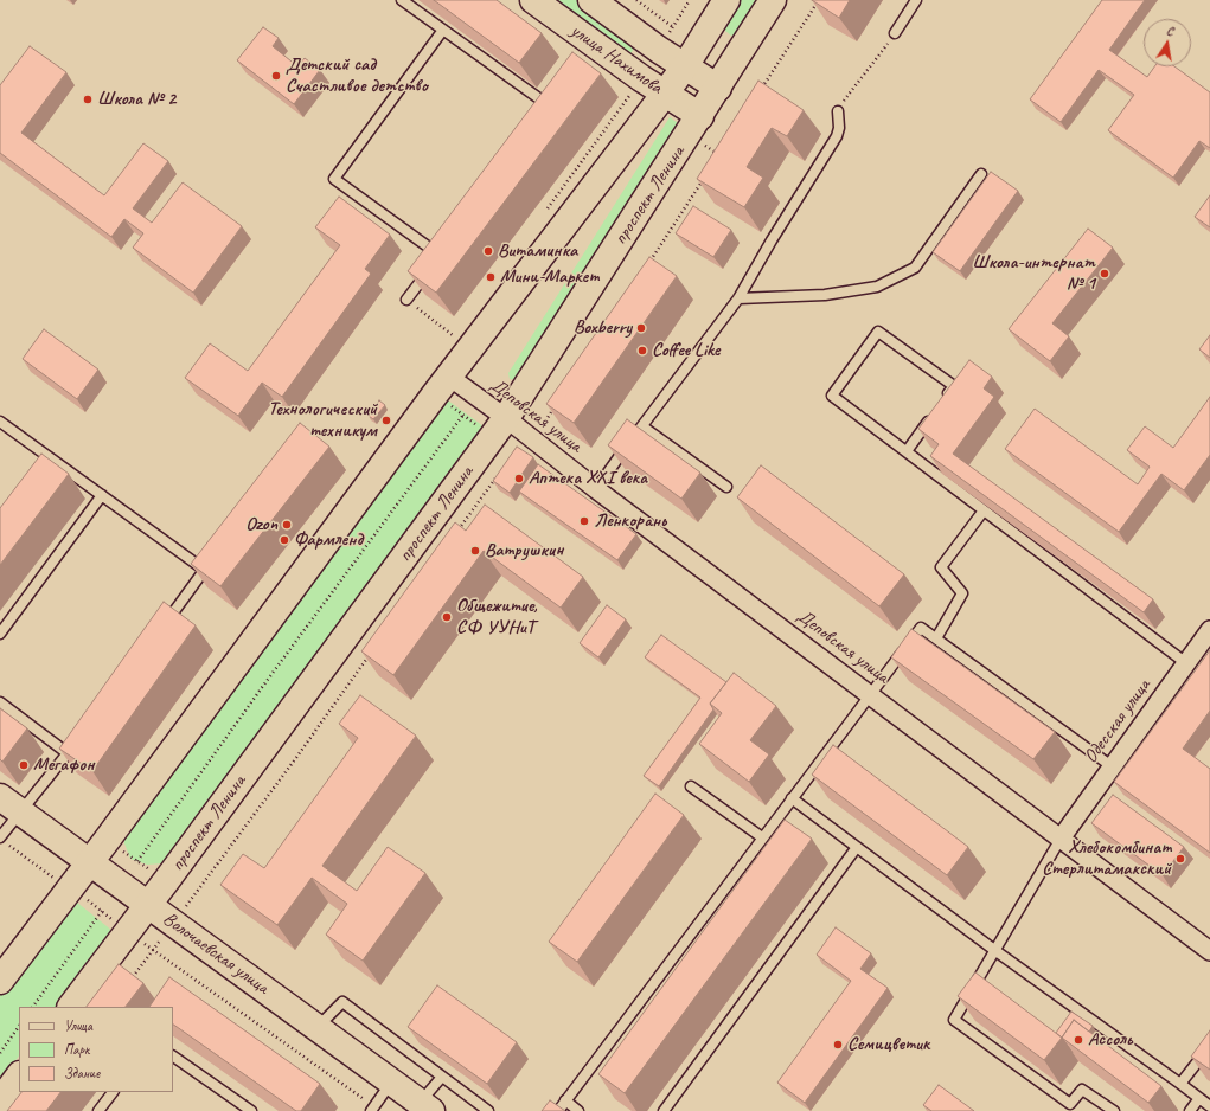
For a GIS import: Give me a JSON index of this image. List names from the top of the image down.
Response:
{
  "streets": {
    "main road": ["улица Нахимова", "проспект Ленина", "Волочаевская улица"],
    "street": ["Деповская улица", "Одесская улица"]
  },
  "crossings": [
    ["улица Нахимова", "проспект Ленина"],
    ["проспект Ленина", "Деповская улица"],
    ["проспект Ленина", "Волочаевская улица"],
    ["Деповская улица", "Одесская улица"]
  ],
  "places": [
    "Детский сад Счастливое детство",
    "Школа № 2",
    "Витаминка",
    "Школа-интернат № 1",
    "Мини-Маркет",
    "Boxberry",
    "Coffee Like",
    "Технологический техникум",
    "Аптека ХХI века",
    "Ленкорань",
    "Ozon",
    "Фармленд",
    "Ватрушкин",
    "Общежитие, СФ УУНиТ",
    "Мегафон",
    "Хлебокомбинат Стерлитамакский",
    "Ассоль",
    "Семицветик"
  ],
  "legend": ["Улица", "Парк", "Здание"],
  "north": "top"
}
